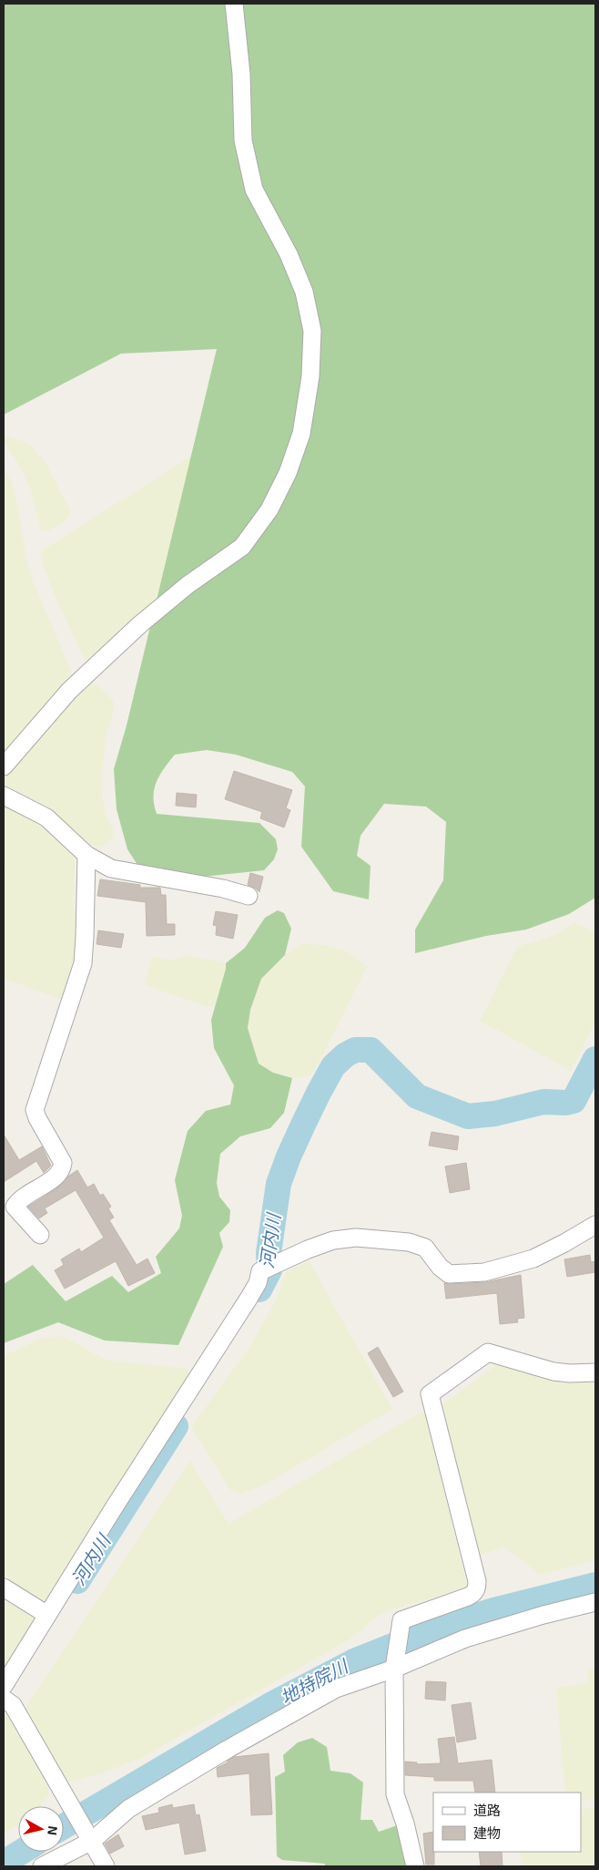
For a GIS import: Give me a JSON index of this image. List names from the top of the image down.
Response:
{
  "water": ["河内川", "地持院川"],
  "legend": ["道路", "建物"],
  "north": "right"
}
